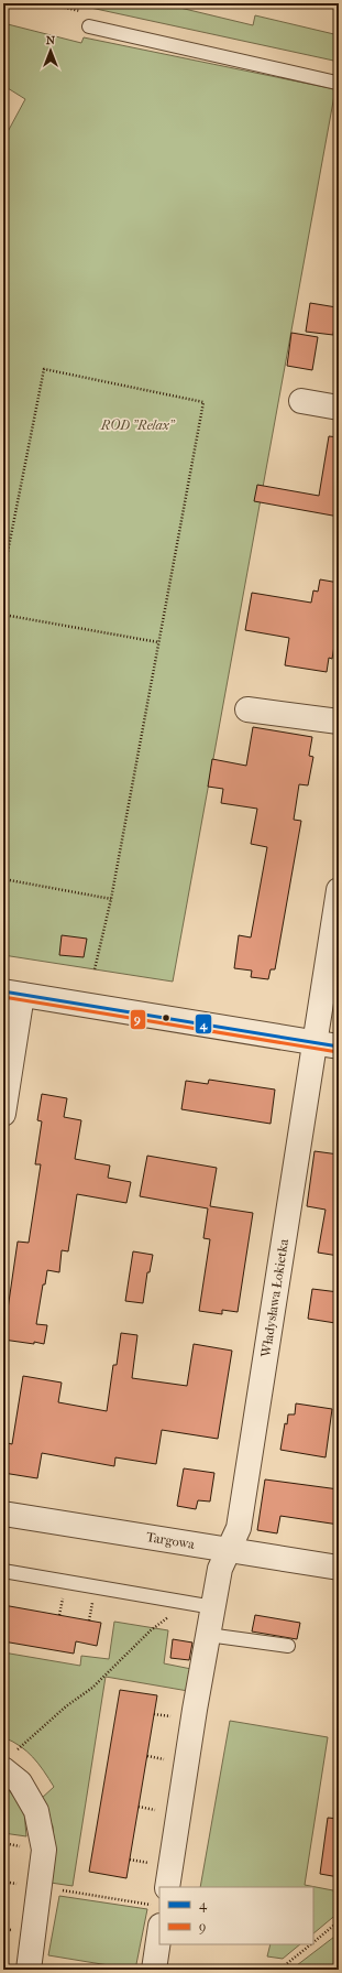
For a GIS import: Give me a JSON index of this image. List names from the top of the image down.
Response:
{
  "streets": {
    "street": ["Władysława Łokietka", "Targowa"]
  },
  "crossings": [
    ["Władysława Łokietka", "Targowa"]
  ],
  "parks": ["ROD \"Relax\""],
  "lines": ["transit line 4", "transit line 9"],
  "legend": ["4", "9"],
  "north": "top"
}
